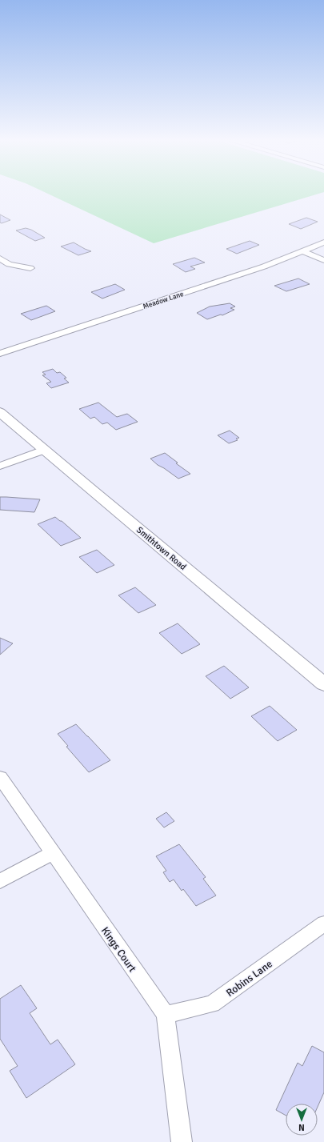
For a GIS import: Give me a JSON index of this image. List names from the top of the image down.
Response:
{
  "streets": {
    "street": [
      "Meadow Lane",
      "Smithtown Road",
      "Kings Court",
      "Robins Lane"
    ]
  },
  "crossings": [
    ["Kings Court", "Robins Lane"]
  ],
  "north": "bottom"
}
